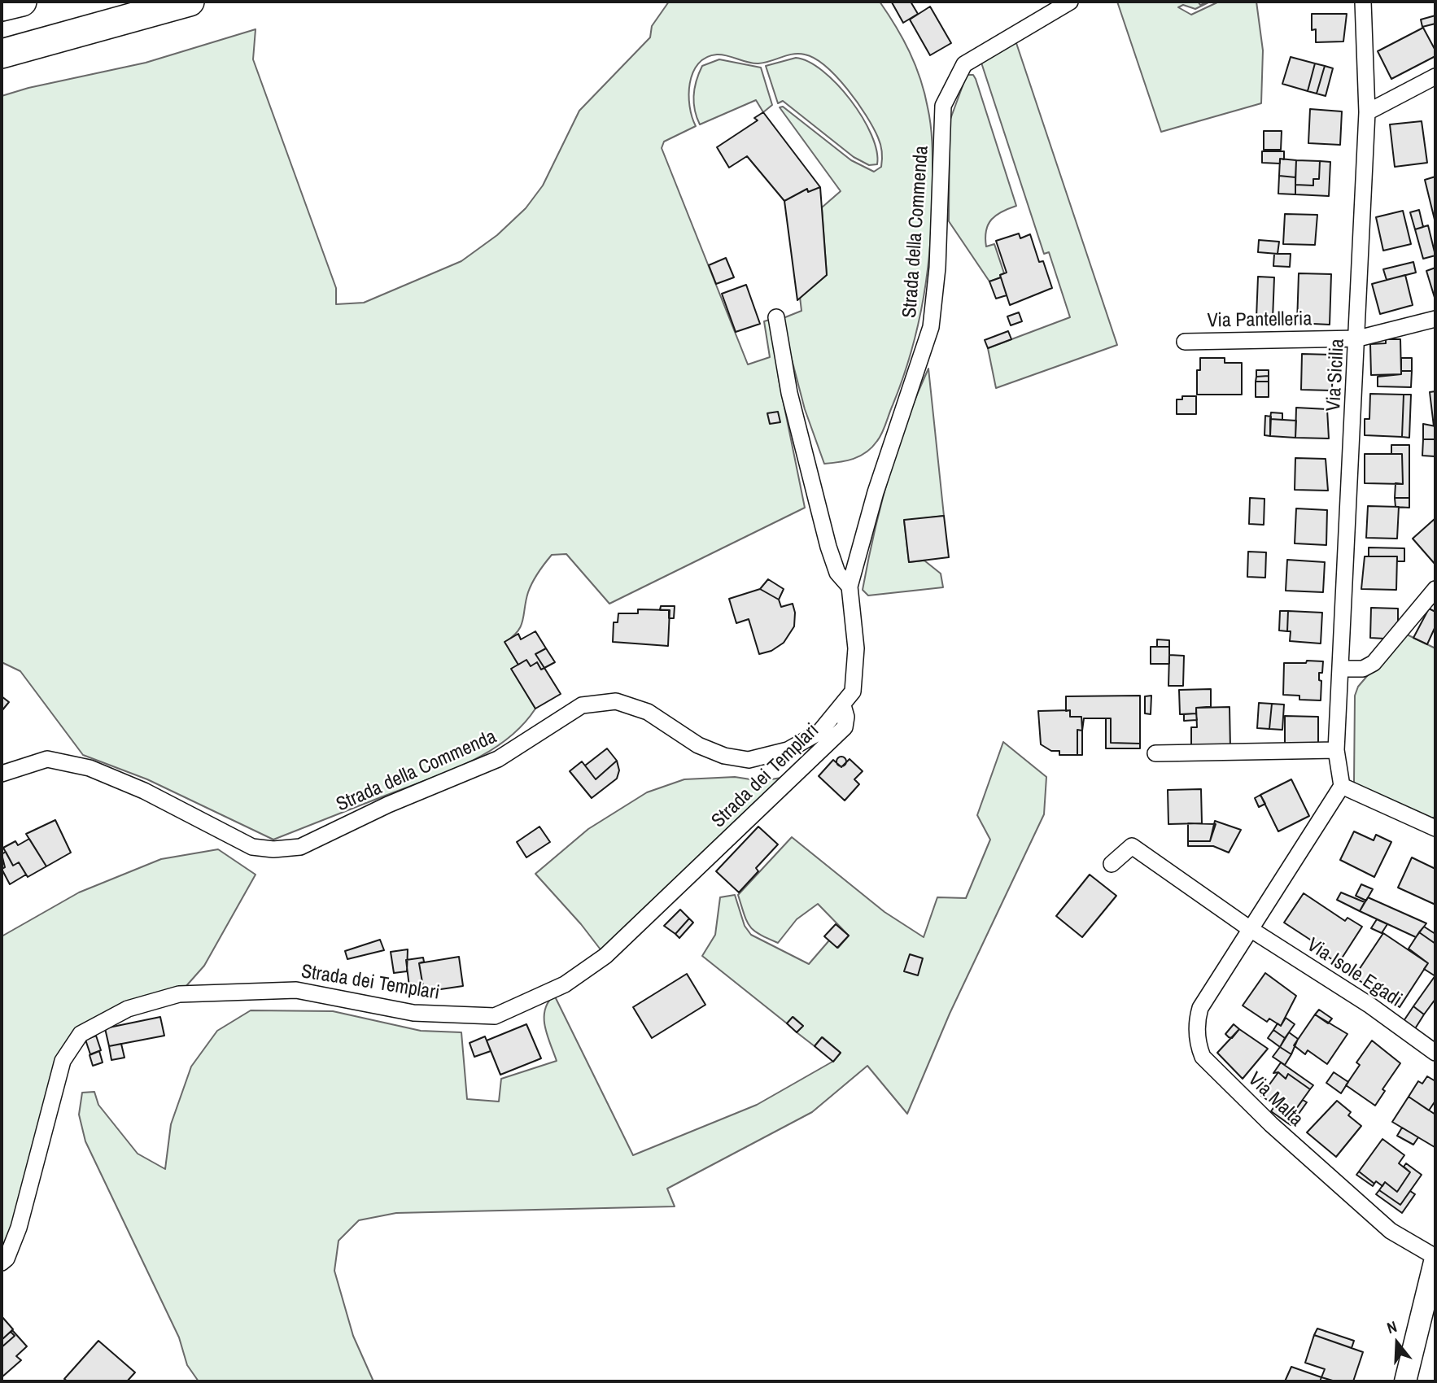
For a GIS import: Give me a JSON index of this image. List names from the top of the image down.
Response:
{
  "streets": {
    "street": [
      "Strada della Commenda",
      "Via Pantelleria",
      "Via Sicilia",
      "Strada dei Templari",
      "Via Isole Egadi",
      "Via Malta"
    ]
  },
  "crossings": [
    ["Strada della Commenda", "Strada dei Templari"],
    ["Via Pantelleria", "Via Sicilia"],
    ["Via Sicilia", "Via Malta"],
    ["Via Isole Egadi", "Via Malta"]
  ],
  "north": "top"
}
